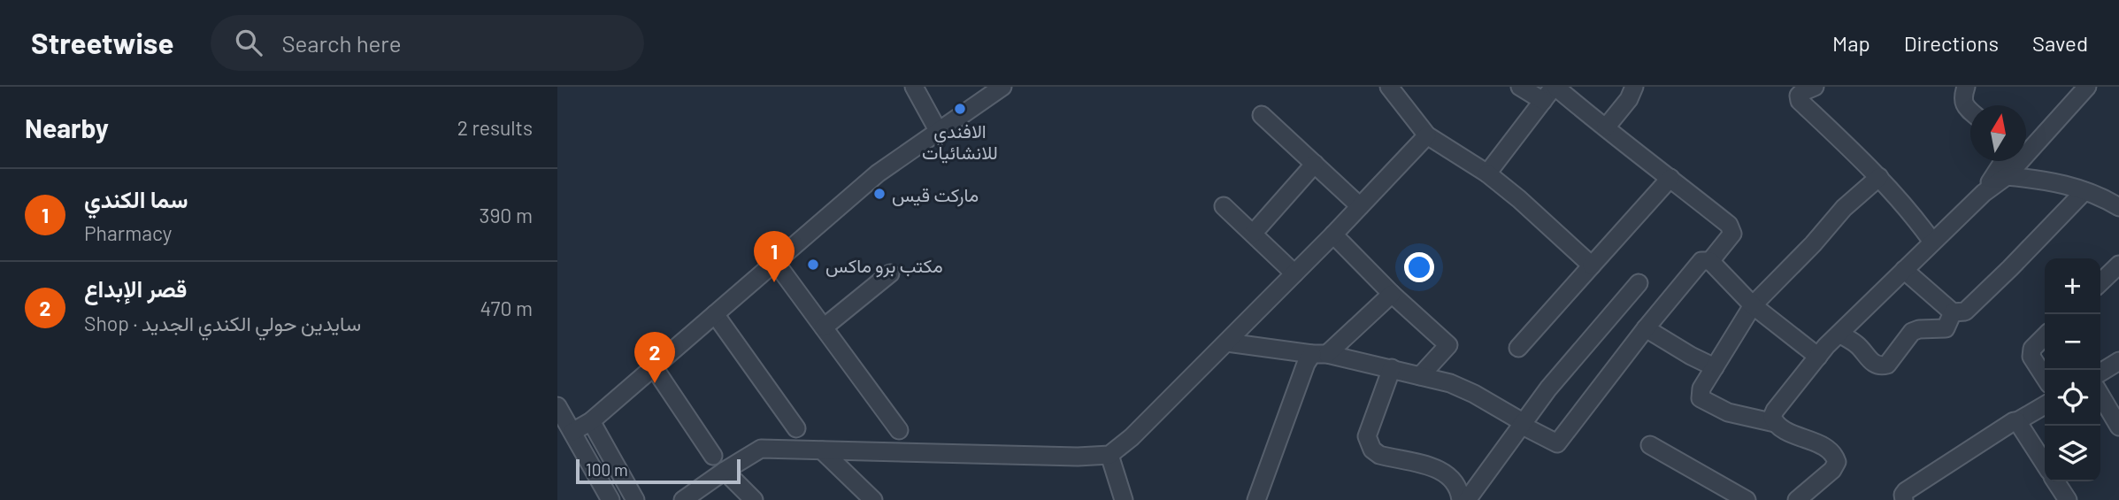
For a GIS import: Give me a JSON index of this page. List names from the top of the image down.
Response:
{
  "places": ["الافندي للانشائيات", "ماركت قيس", "مكتب برو ماكس"],
  "scale_bar": "100 m",
  "north": "top",
  "page": {
    "header": "Streetwise",
    "search": "Search here",
    "nav": ["Map", "Directions", "Saved"],
    "heading": ["Nearby", "2 results"],
    "list": [
      {
        "mark": "1",
        "name": "سما الكندي",
        "note": "Pharmacy",
        "value": "390 m"
      },
      {
        "mark": "2",
        "name": "قصر الإبداع",
        "note": "Shop · سايدين حولي الكندي الجديد",
        "value": "470 m"
      }
    ],
    "pins": ["1", "2"],
    "map_buttons": ["+", "−"],
    "scale": "100 m"
  }
}
